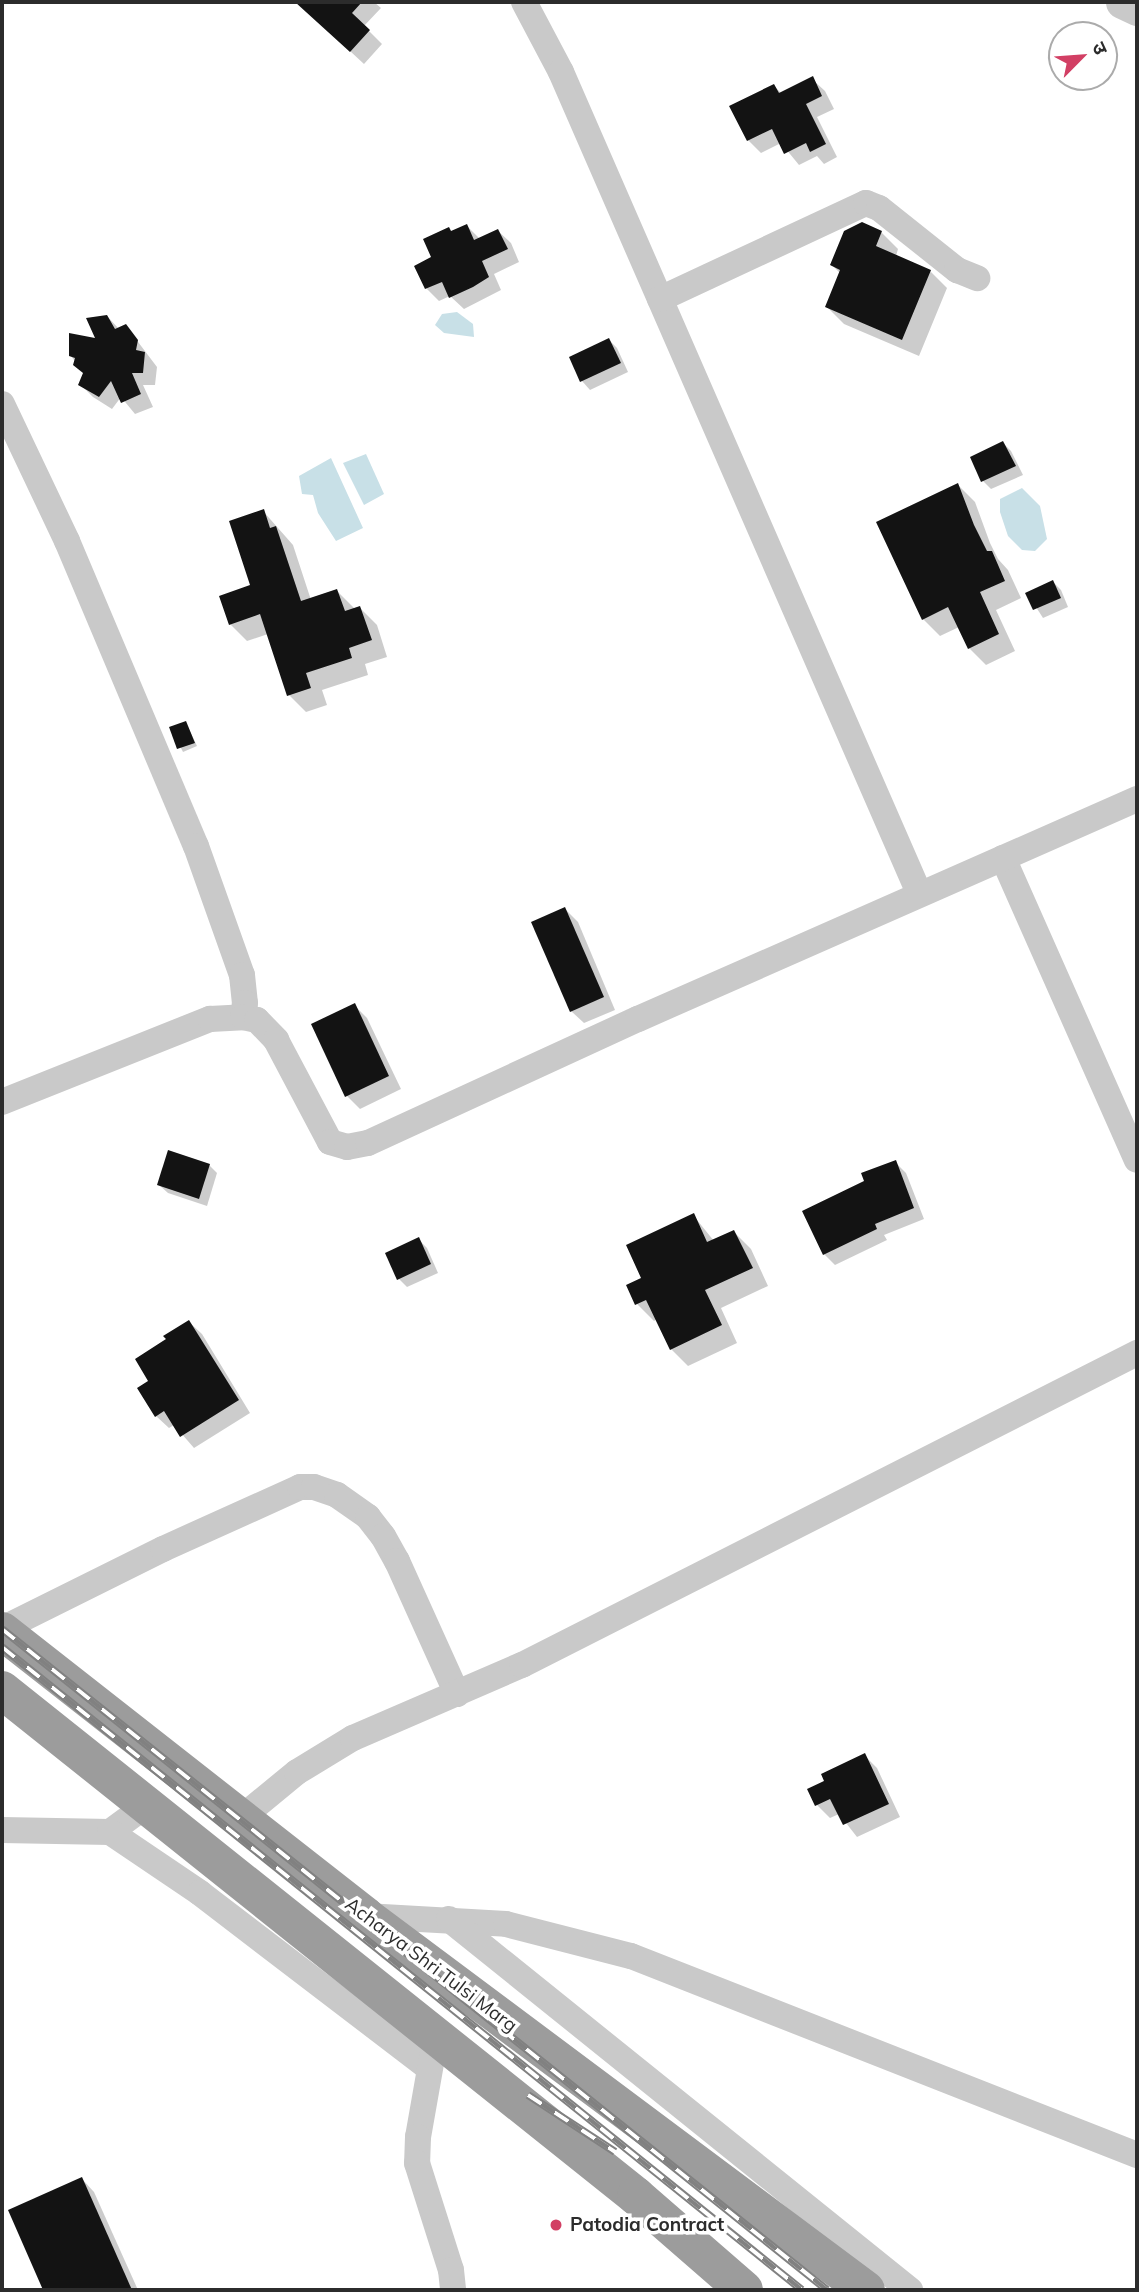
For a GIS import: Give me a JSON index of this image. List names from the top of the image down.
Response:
{
  "streets": {
    "highway": ["Acharya Shri Tulsi Marg"]
  },
  "places": ["Patodia Contract"],
  "north": "top right"
}
